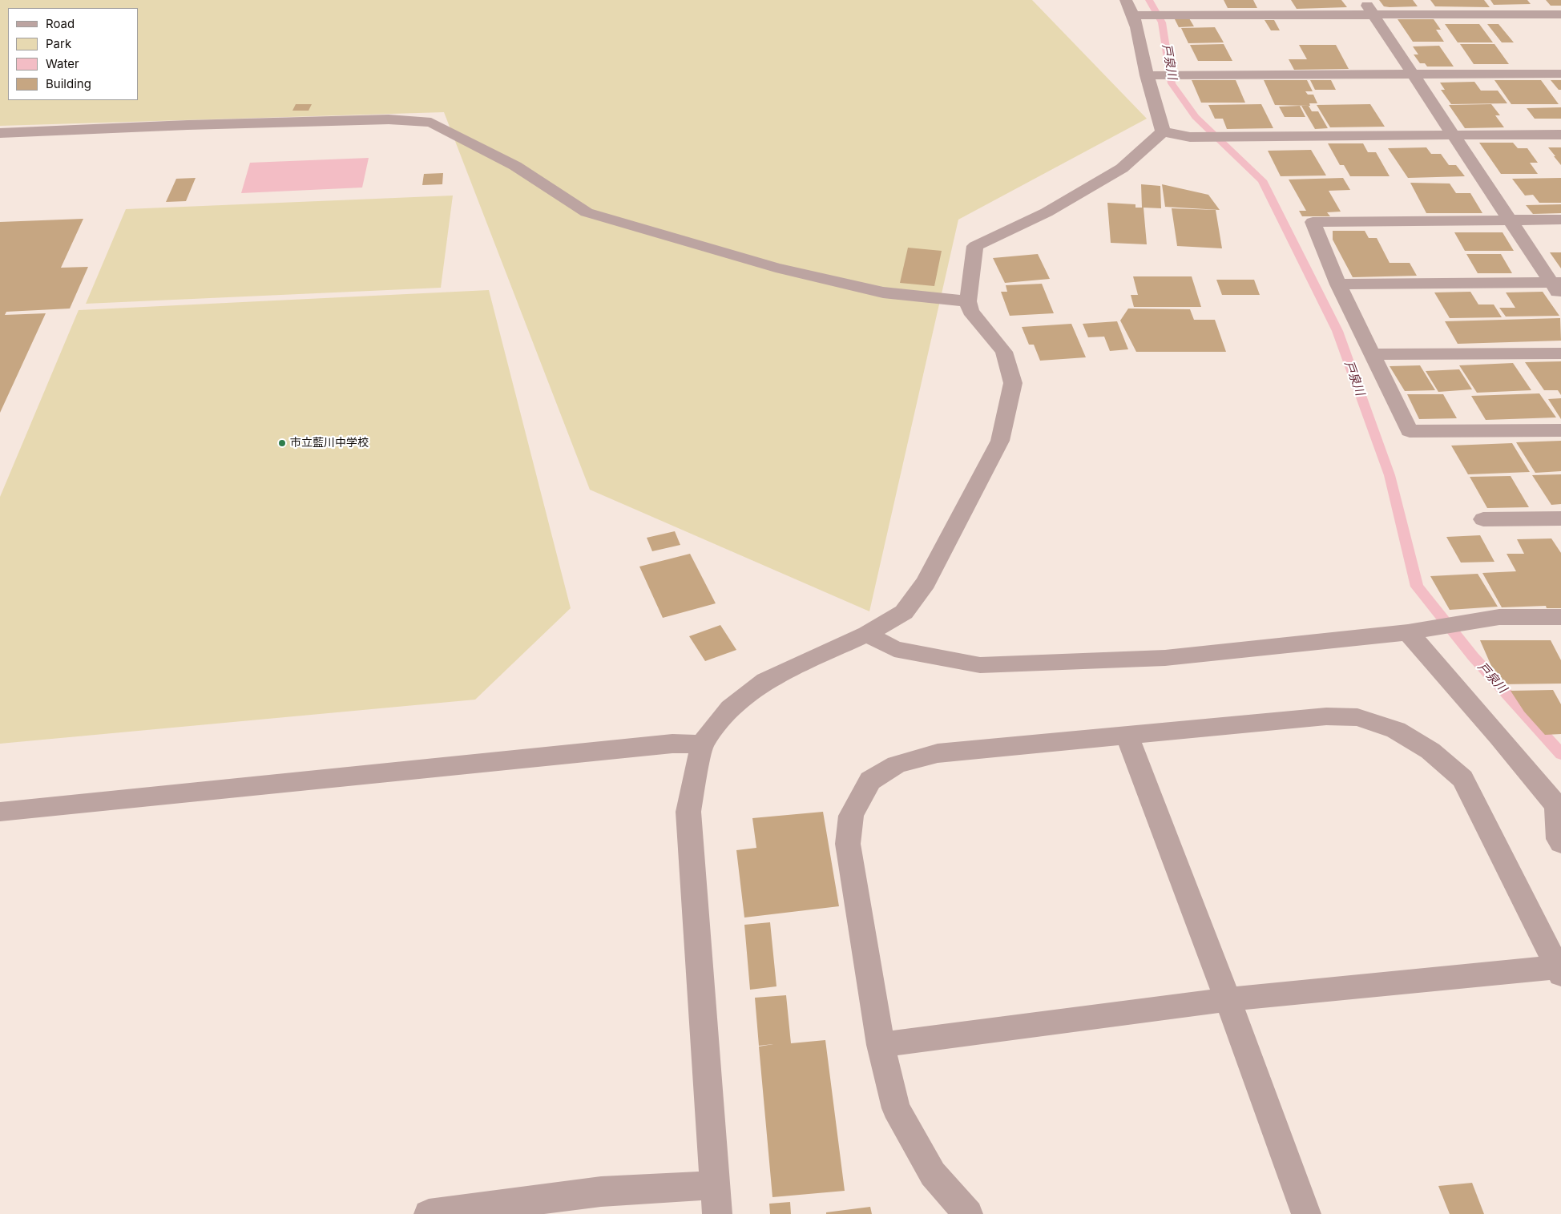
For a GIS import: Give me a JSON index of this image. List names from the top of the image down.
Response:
{
  "water": ["戸泉川"],
  "places": ["市立藍川中学校"],
  "legend": [
    "Road",
    "Park",
    "Water",
    "Building"
  ]
}
